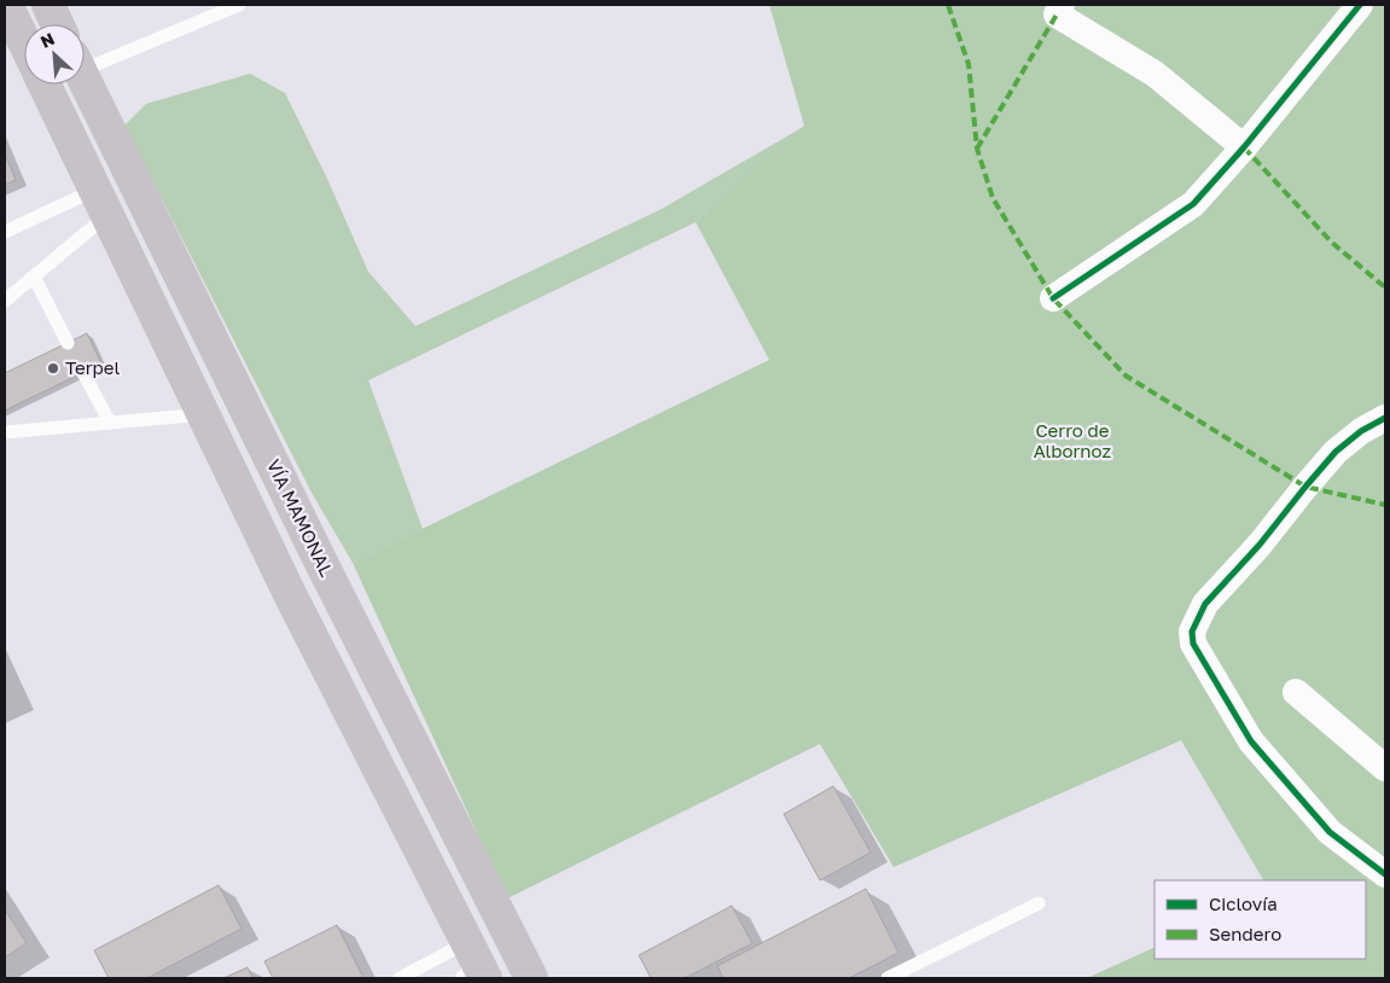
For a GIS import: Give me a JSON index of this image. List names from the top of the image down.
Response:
{
  "streets": {
    "main road": ["VÍA MAMONAL"]
  },
  "parks": ["Cerro de Albornoz"],
  "places": ["Terpel"],
  "legend": ["Ciclovía", "Sendero"],
  "north": "top left"
}
